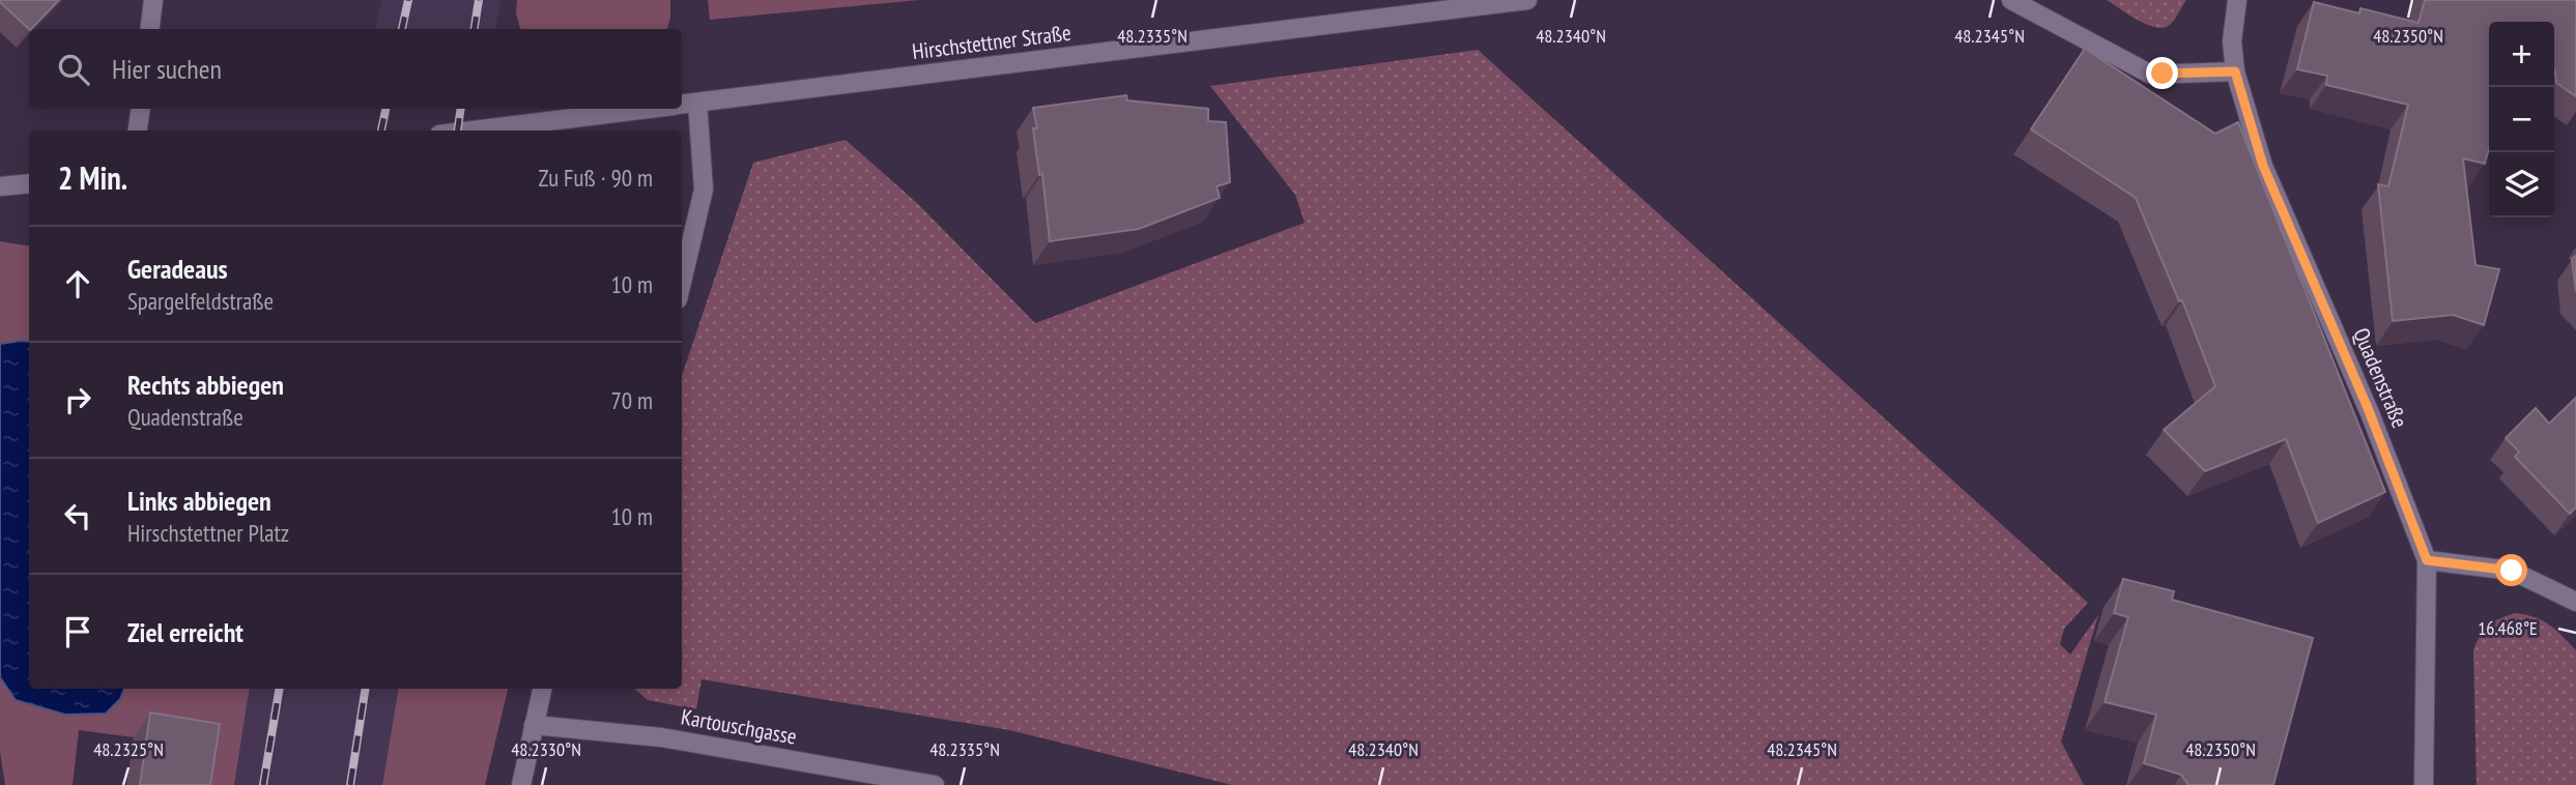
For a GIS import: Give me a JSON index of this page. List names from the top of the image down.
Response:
{
  "streets": {
    "street": ["Hirschstettner Straße", "Quadenstraße", "Kartouschgasse"]
  },
  "page": {
    "map_buttons": ["+", "−"],
    "search": "Hier suchen",
    "heading": ["2 Min.", "Zu Fuß · 90 m"],
    "list": [
      ["Geradeaus", "Spargelfeldstraße", "10 m"],
      ["Rechts abbiegen", "Quadenstraße", "70 m"],
      ["Links abbiegen", "Hirschstettner Platz", "10 m"],
      "Ziel erreicht"
    ]
  },
  "coordinates": [
    "48.2335°N",
    "48.2340°N",
    "48.2345°N",
    "48.2350°N",
    "16.468°E",
    "48.2325°N",
    "48.2330°N"
  ]
}
